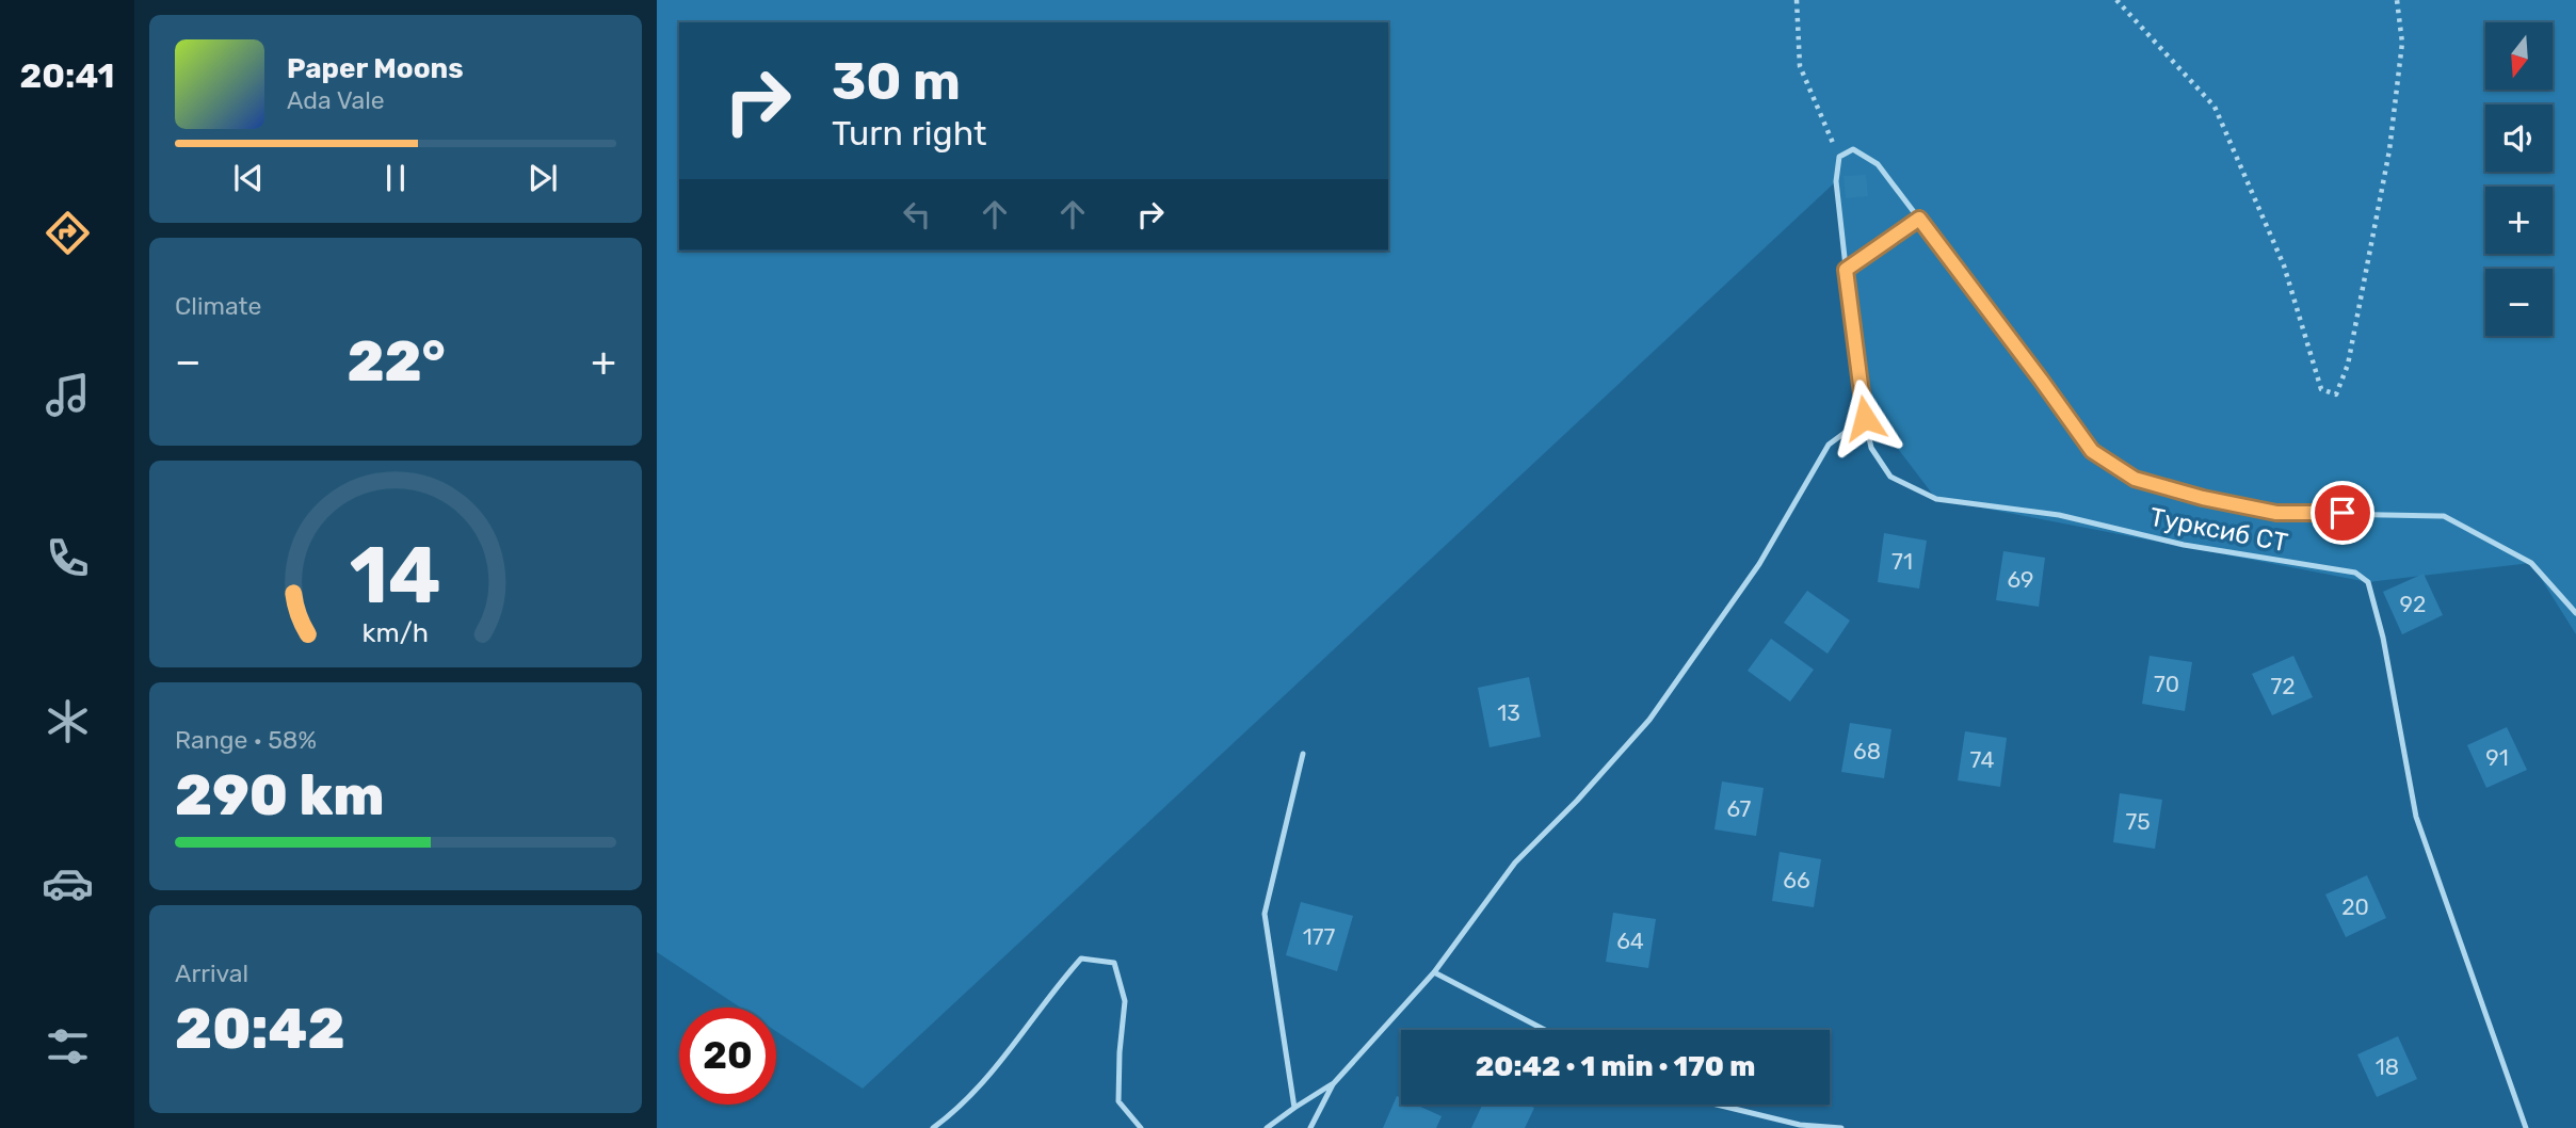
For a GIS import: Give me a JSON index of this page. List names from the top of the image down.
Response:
{
  "streets": {
    "lane": ["Турксиб СТ"]
  },
  "house_numbers": [
    "71",
    "69",
    "92",
    "70",
    "72",
    "13",
    "68",
    "91",
    "74",
    "67",
    "75",
    "66",
    "20",
    "177",
    "64",
    "18"
  ],
  "north": "bottom",
  "page": {
    "tabs": "20:41",
    "map_buttons": ["+", "−"],
    "turn": ["30 m", "Turn right"],
    "song": ["Paper Moons", "Ada Vale"],
    "tile": [
      "Climate",
      ["Range · 58%", "290 km"],
      ["Arrival", "20:42"]
    ],
    "heat": ["−", "22°", "+"],
    "limit": "20",
    "trip": "20:42 · 1 min · 170 m",
    "gauge": ["14", "km/h"]
  }
}
